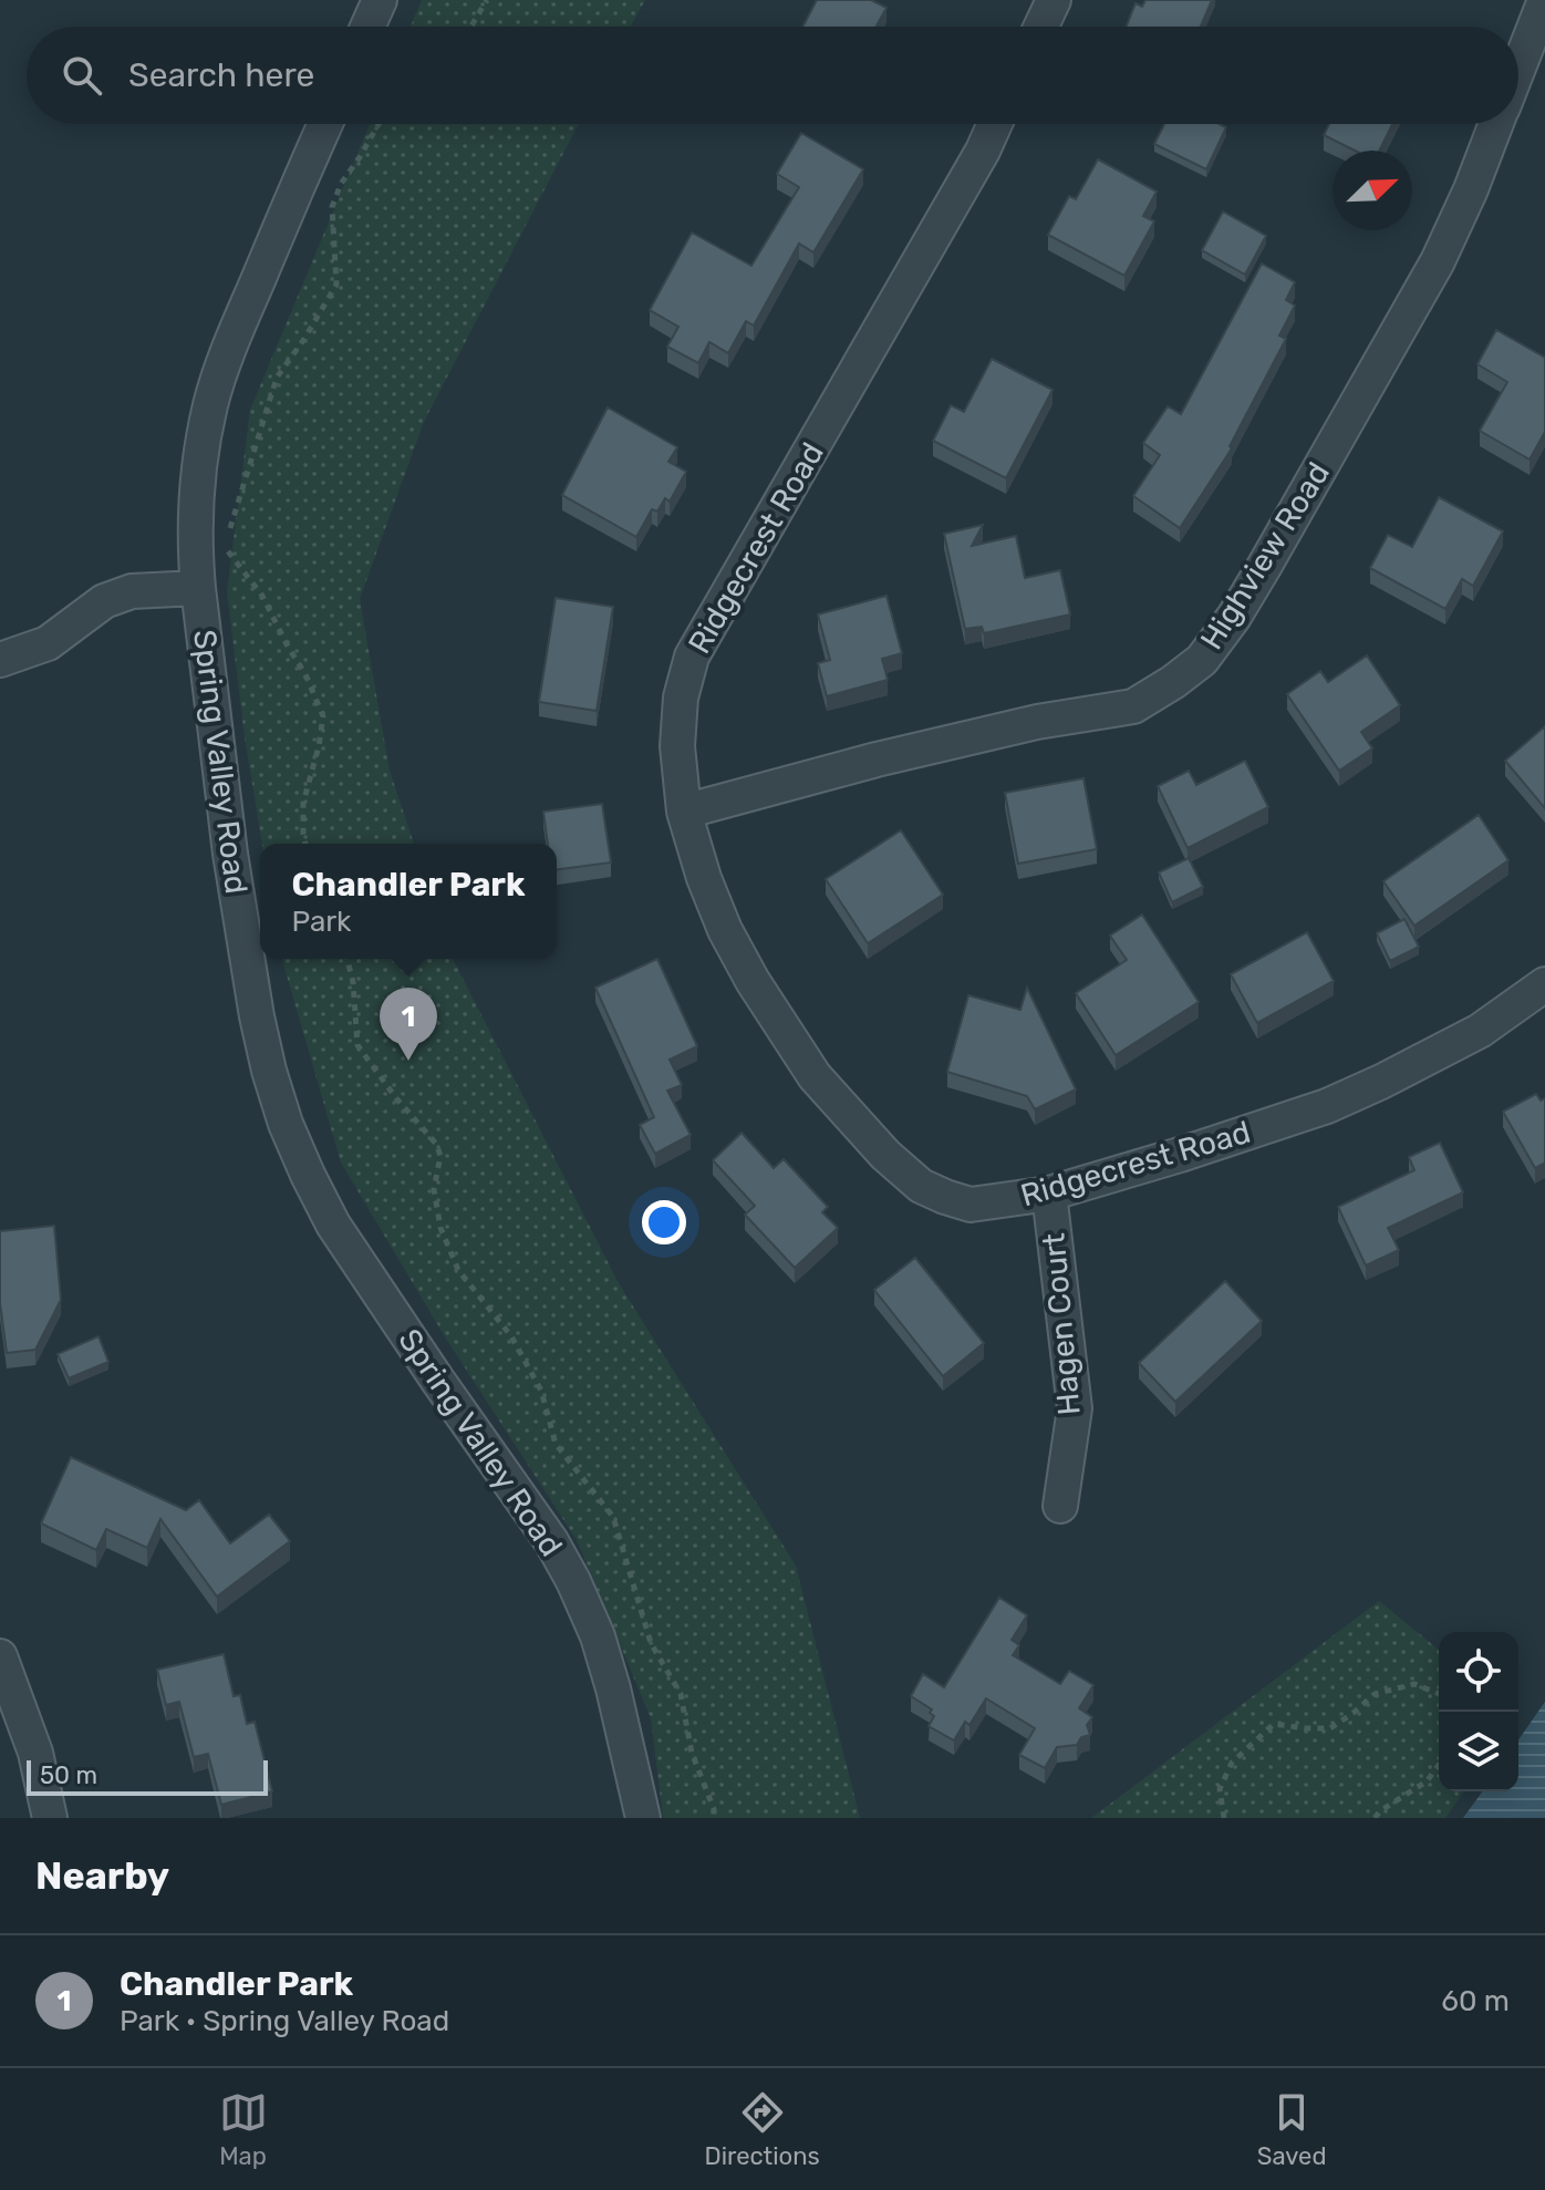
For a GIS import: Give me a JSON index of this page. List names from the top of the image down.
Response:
{
  "streets": {
    "street": [
      "Ridgecrest Road",
      "Highview Road",
      "Spring Valley Road",
      "Hagen Court"
    ]
  },
  "crossings": [
    ["Ridgecrest Road", "Highview Road"],
    ["Ridgecrest Road", "Hagen Court"]
  ],
  "scale_bar": "50 m",
  "north": "top right",
  "page": {
    "search": "Search here",
    "popup": ["Chandler Park", "Park"],
    "pins": "1",
    "scale": "50 m",
    "heading": "Nearby",
    "list": [
      {
        "mark": "1",
        "name": "Chandler Park",
        "note": "Park · Spring Valley Road",
        "value": "60 m"
      }
    ],
    "nav": ["Map", "Directions", "Saved"]
  }
}
